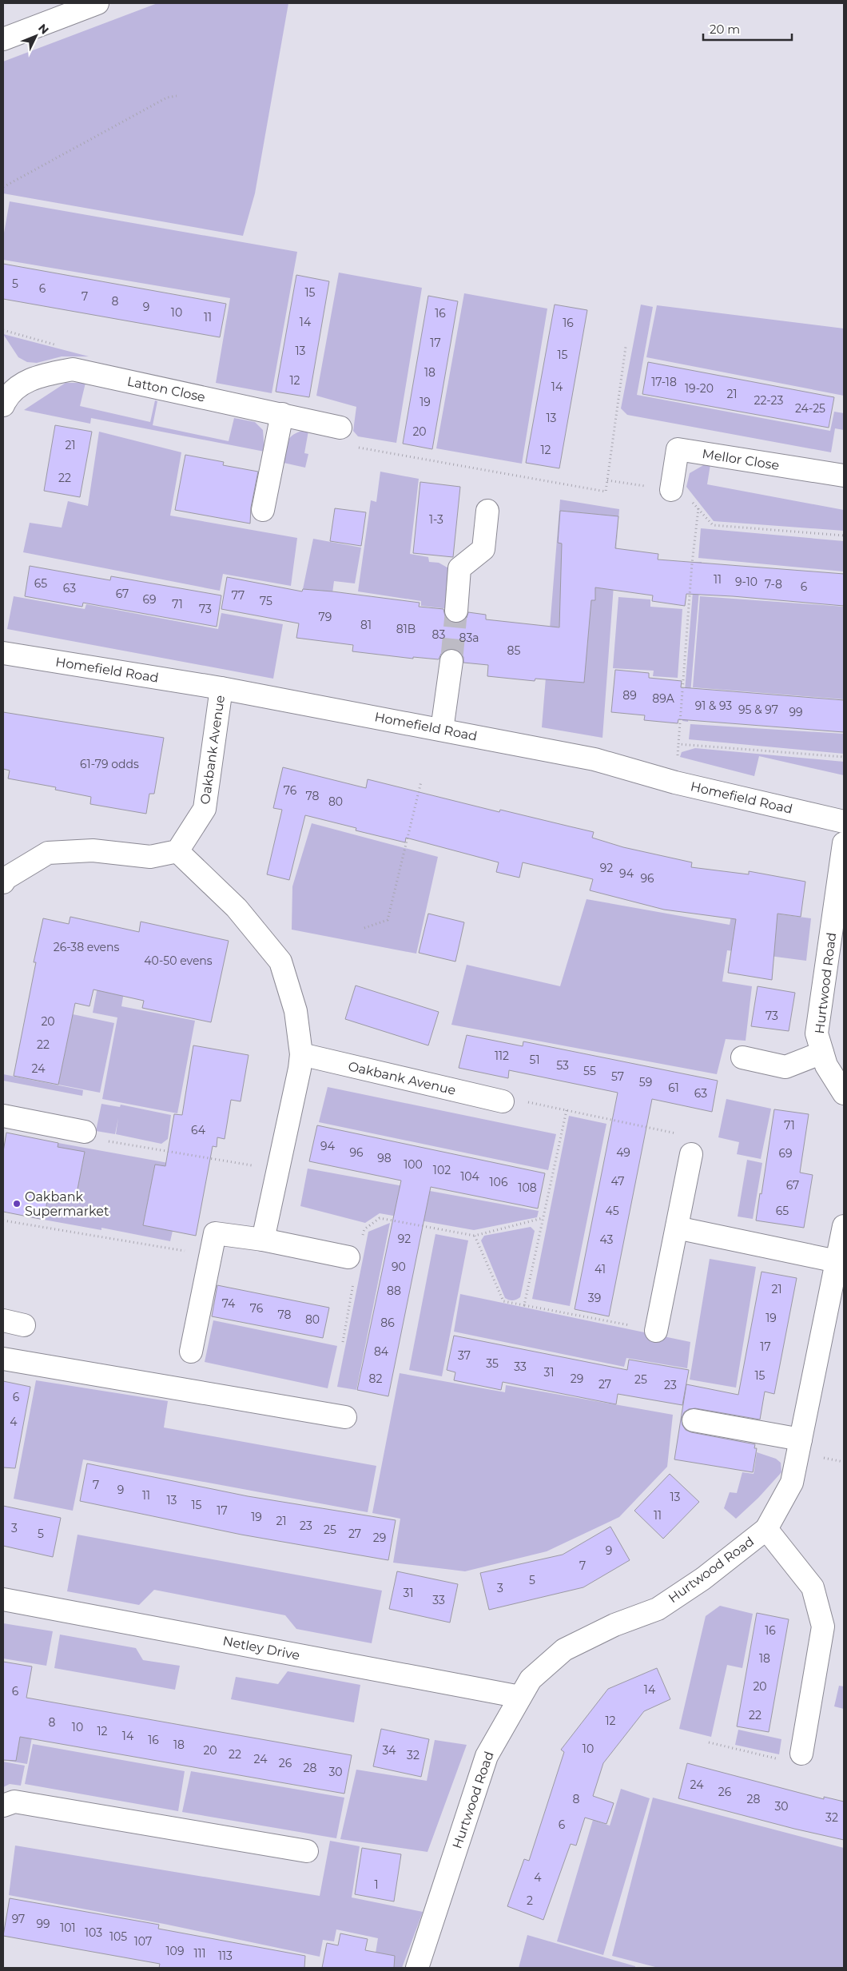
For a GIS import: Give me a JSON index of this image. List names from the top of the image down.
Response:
{
  "streets": {
    "street": [
      "Latton Close",
      "Mellor Close",
      "Homefield Road",
      "Oakbank Avenue",
      "Hurtwood Road",
      "Netley Drive"
    ]
  },
  "crossings": [
    ["Homefield Road", "Oakbank Avenue"],
    ["Hurtwood Road", "Netley Drive"]
  ],
  "places": ["Oakbank Supermarket"],
  "house_numbers": [
    "5",
    "6",
    "15",
    "7",
    "8",
    "9",
    "10",
    "16",
    "11",
    "14",
    "16",
    "17",
    "13",
    "15",
    "18",
    "12",
    "17-18",
    "14",
    "19-20",
    "21",
    "22-23",
    "19",
    "24-25",
    "13",
    "20",
    "21",
    "12",
    "22",
    "1-3",
    "11",
    "9-10",
    "65",
    "7-8",
    "6",
    "63",
    "67",
    "77",
    "69",
    "75",
    "71",
    "73",
    "79",
    "81",
    "81B",
    "83",
    "83a",
    "85",
    "89",
    "89A",
    "91 & 93",
    "95 & 97",
    "99",
    "61-79 odds",
    "76",
    "78",
    "80",
    "92",
    "94",
    "96",
    "26-38 evens",
    "40-50 evens",
    "73",
    "20",
    "22",
    "112",
    "51",
    "53",
    "24",
    "55",
    "57",
    "59",
    "61",
    "63",
    "71",
    "64",
    "94",
    "96",
    "49",
    "69",
    "98",
    "100",
    "102",
    "104",
    "47",
    "106",
    "67",
    "108",
    "45",
    "65",
    "92",
    "43",
    "90",
    "41",
    "21",
    "88",
    "39",
    "74",
    "76",
    "78",
    "19",
    "80",
    "86",
    "17",
    "84",
    "37",
    "35",
    "33",
    "31",
    "15",
    "82",
    "29",
    "25",
    "27",
    "23",
    "6",
    "4",
    "7",
    "9",
    "11",
    "13",
    "13",
    "15",
    "17",
    "11",
    "19",
    "21",
    "23",
    "3",
    "25",
    "5",
    "27",
    "29",
    "9",
    "7",
    "5",
    "3",
    "31",
    "33",
    "16",
    "18",
    "20",
    "14",
    "6",
    "22",
    "12",
    "8",
    "10",
    "12",
    "14",
    "16",
    "18",
    "10",
    "20",
    "34",
    "22",
    "32",
    "24",
    "26",
    "28",
    "30",
    "24",
    "26",
    "8",
    "28",
    "30",
    "32",
    "6",
    "4",
    "1",
    "2",
    "97",
    "99",
    "101",
    "103",
    "105",
    "107",
    "109",
    "111",
    "113"
  ],
  "scale_bar": "20 m",
  "north": "top right"
}
